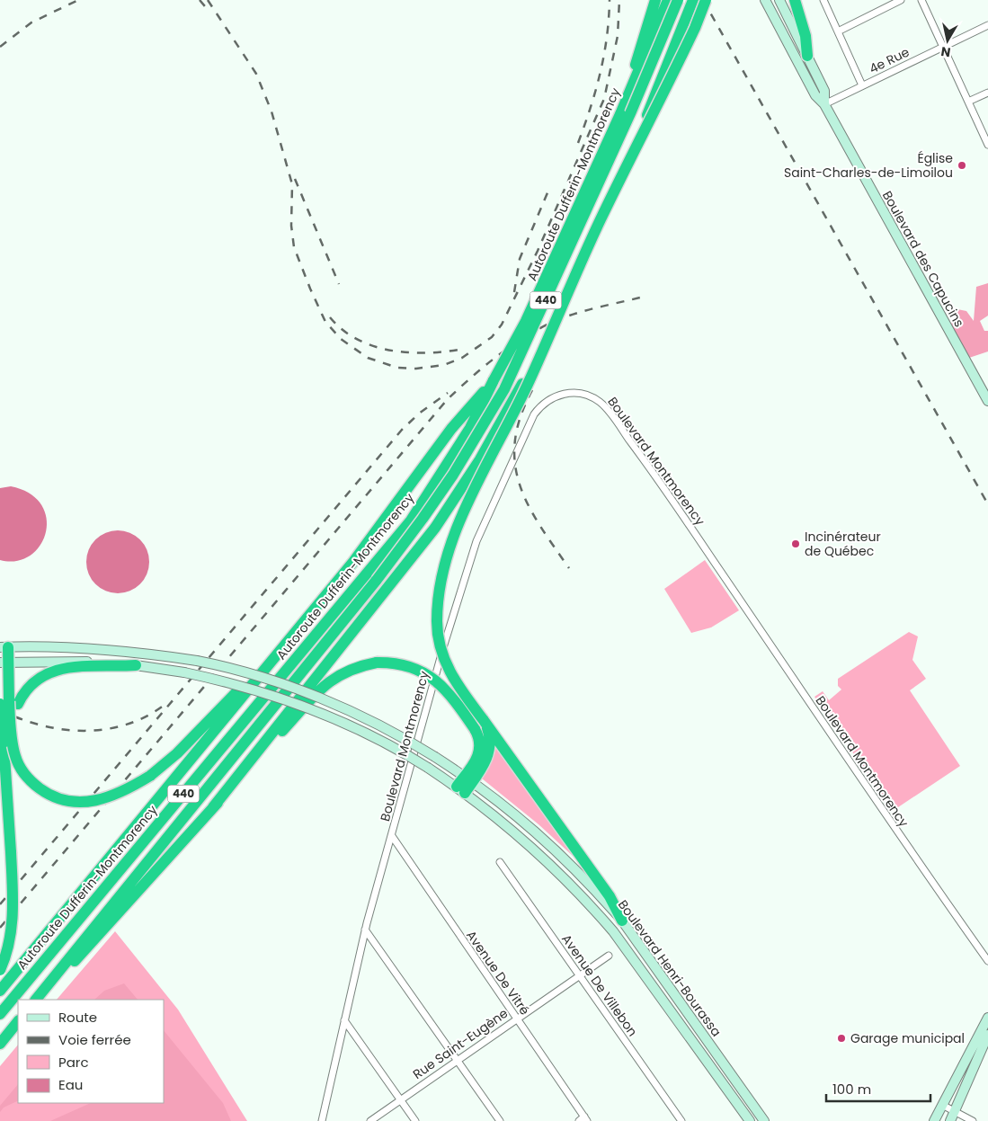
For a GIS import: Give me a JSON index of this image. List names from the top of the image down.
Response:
{
  "streets": {
    "highway": ["Autoroute Dufferin-Montmorency", "440"],
    "main road": ["Boulevard des Capucins", "Boulevard Henri-Bourassa"],
    "street": [
      "4e Rue",
      "Boulevard Montmorency",
      "Avenue De Vitré",
      "Avenue De Villebon",
      "Rue Saint-Eugène"
    ]
  },
  "crossings": [
    ["4e Rue", "Boulevard des Capucins"],
    ["Boulevard Montmorency", "Avenue De Vitré"],
    ["Avenue De Vitré", "Rue Saint-Eugène"],
    ["Avenue De Villebon", "Rue Saint-Eugène"]
  ],
  "places": ["Église Saint-Charles-de-Limoilou", "Incinérateur de Québec", "Garage municipal"],
  "legend": [
    "Route",
    "Voie ferrée",
    "Parc",
    "Eau"
  ],
  "scale_bar": "100 m",
  "north": "bottom"
}
